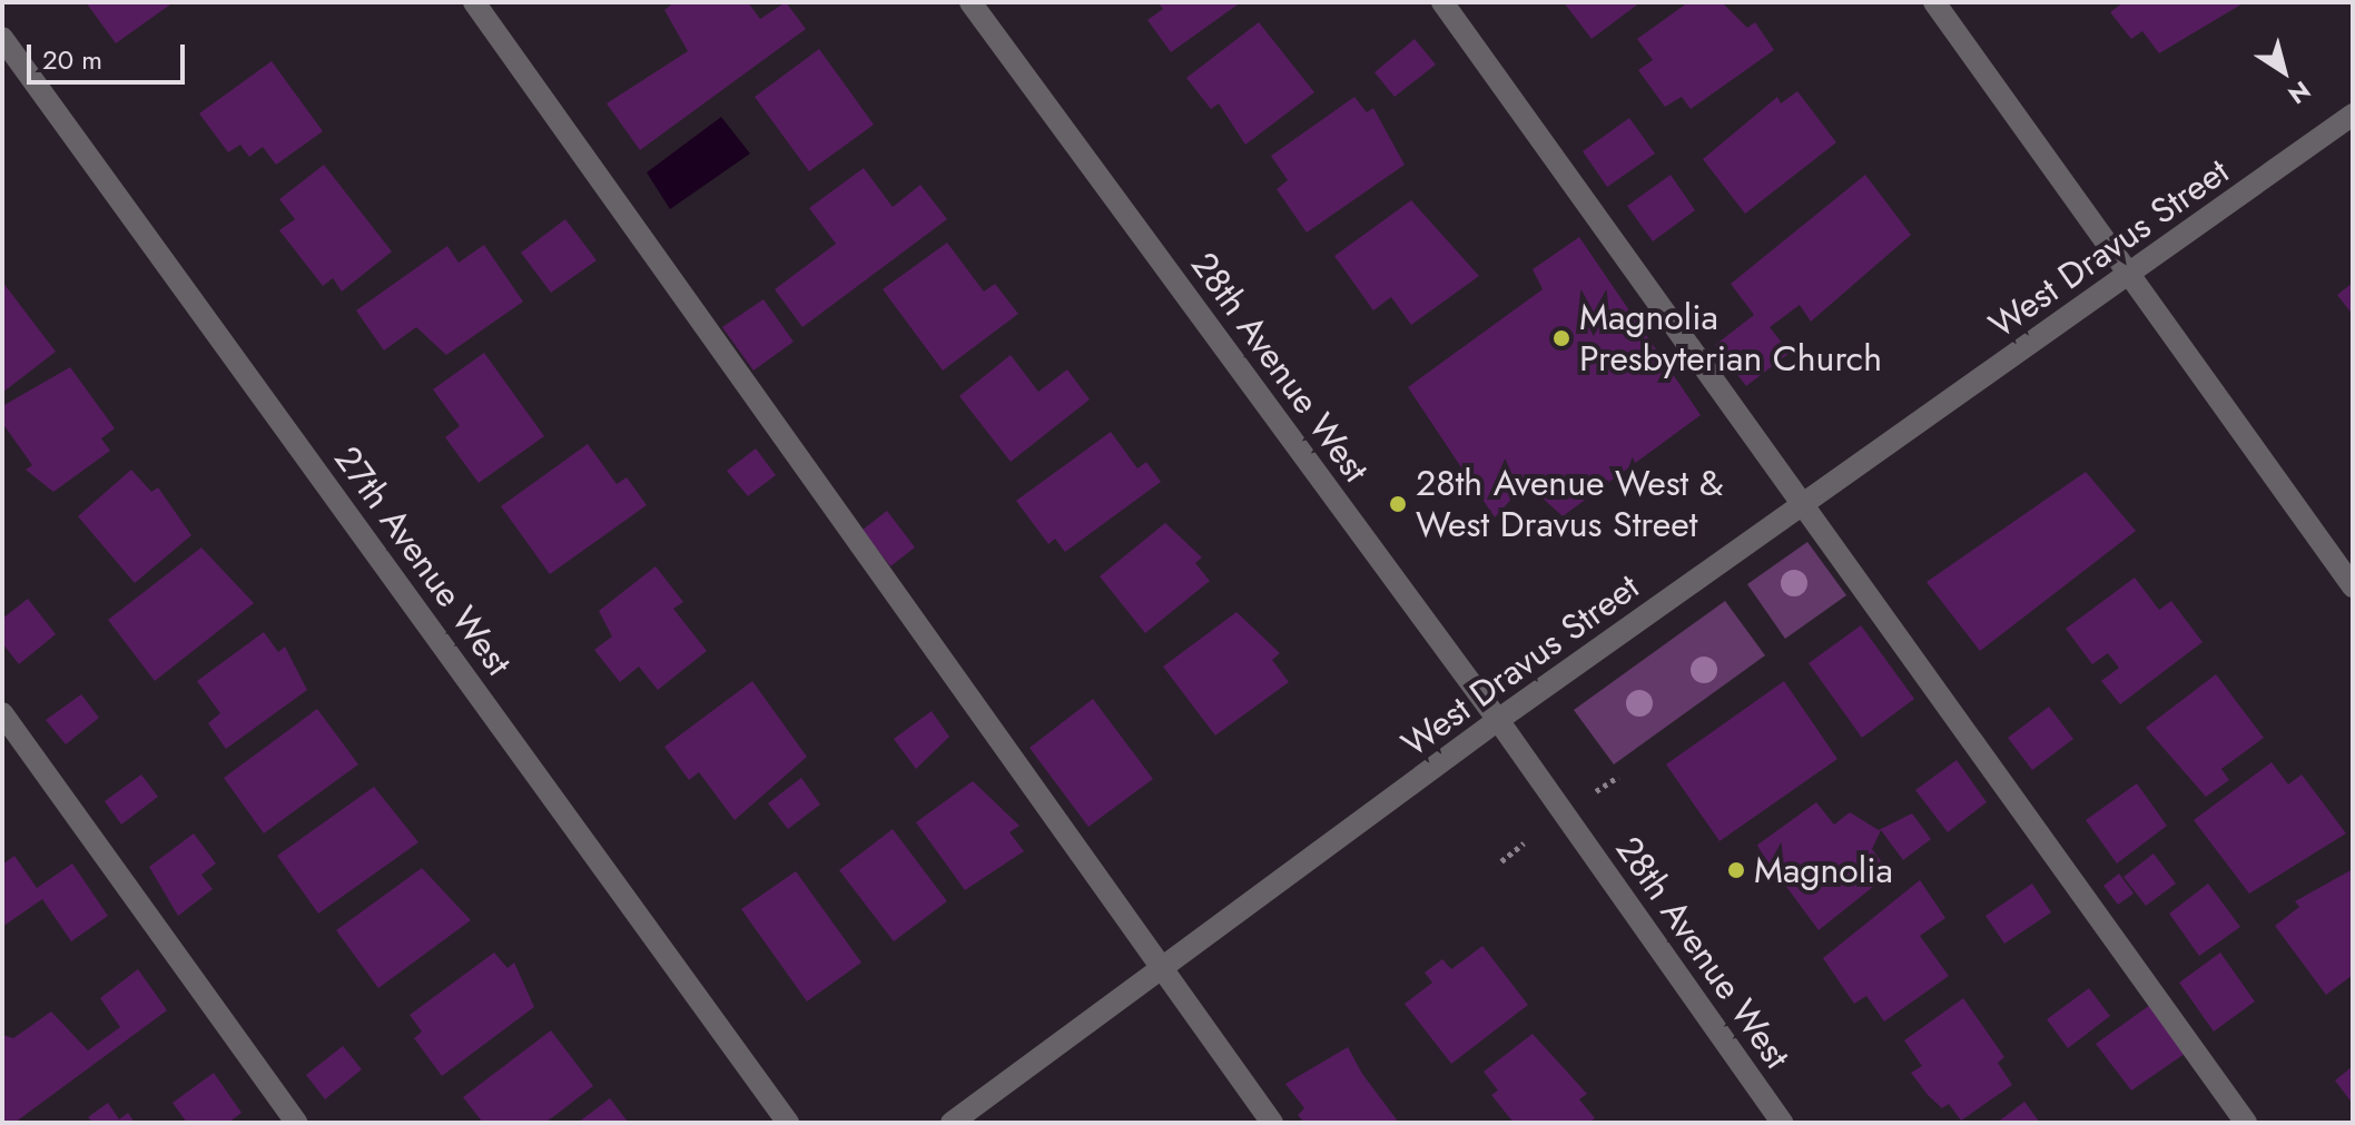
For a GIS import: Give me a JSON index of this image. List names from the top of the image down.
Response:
{
  "streets": {
    "street": ["West Dravus Street", "28th Avenue West", "27th Avenue West"]
  },
  "crossings": [
    ["West Dravus Street", "28th Avenue West"]
  ],
  "places": ["Magnolia Presbyterian Church", "28th Avenue West & West Dravus Street", "Magnolia"],
  "scale_bar": "20 m",
  "north": "bottom right"
}
